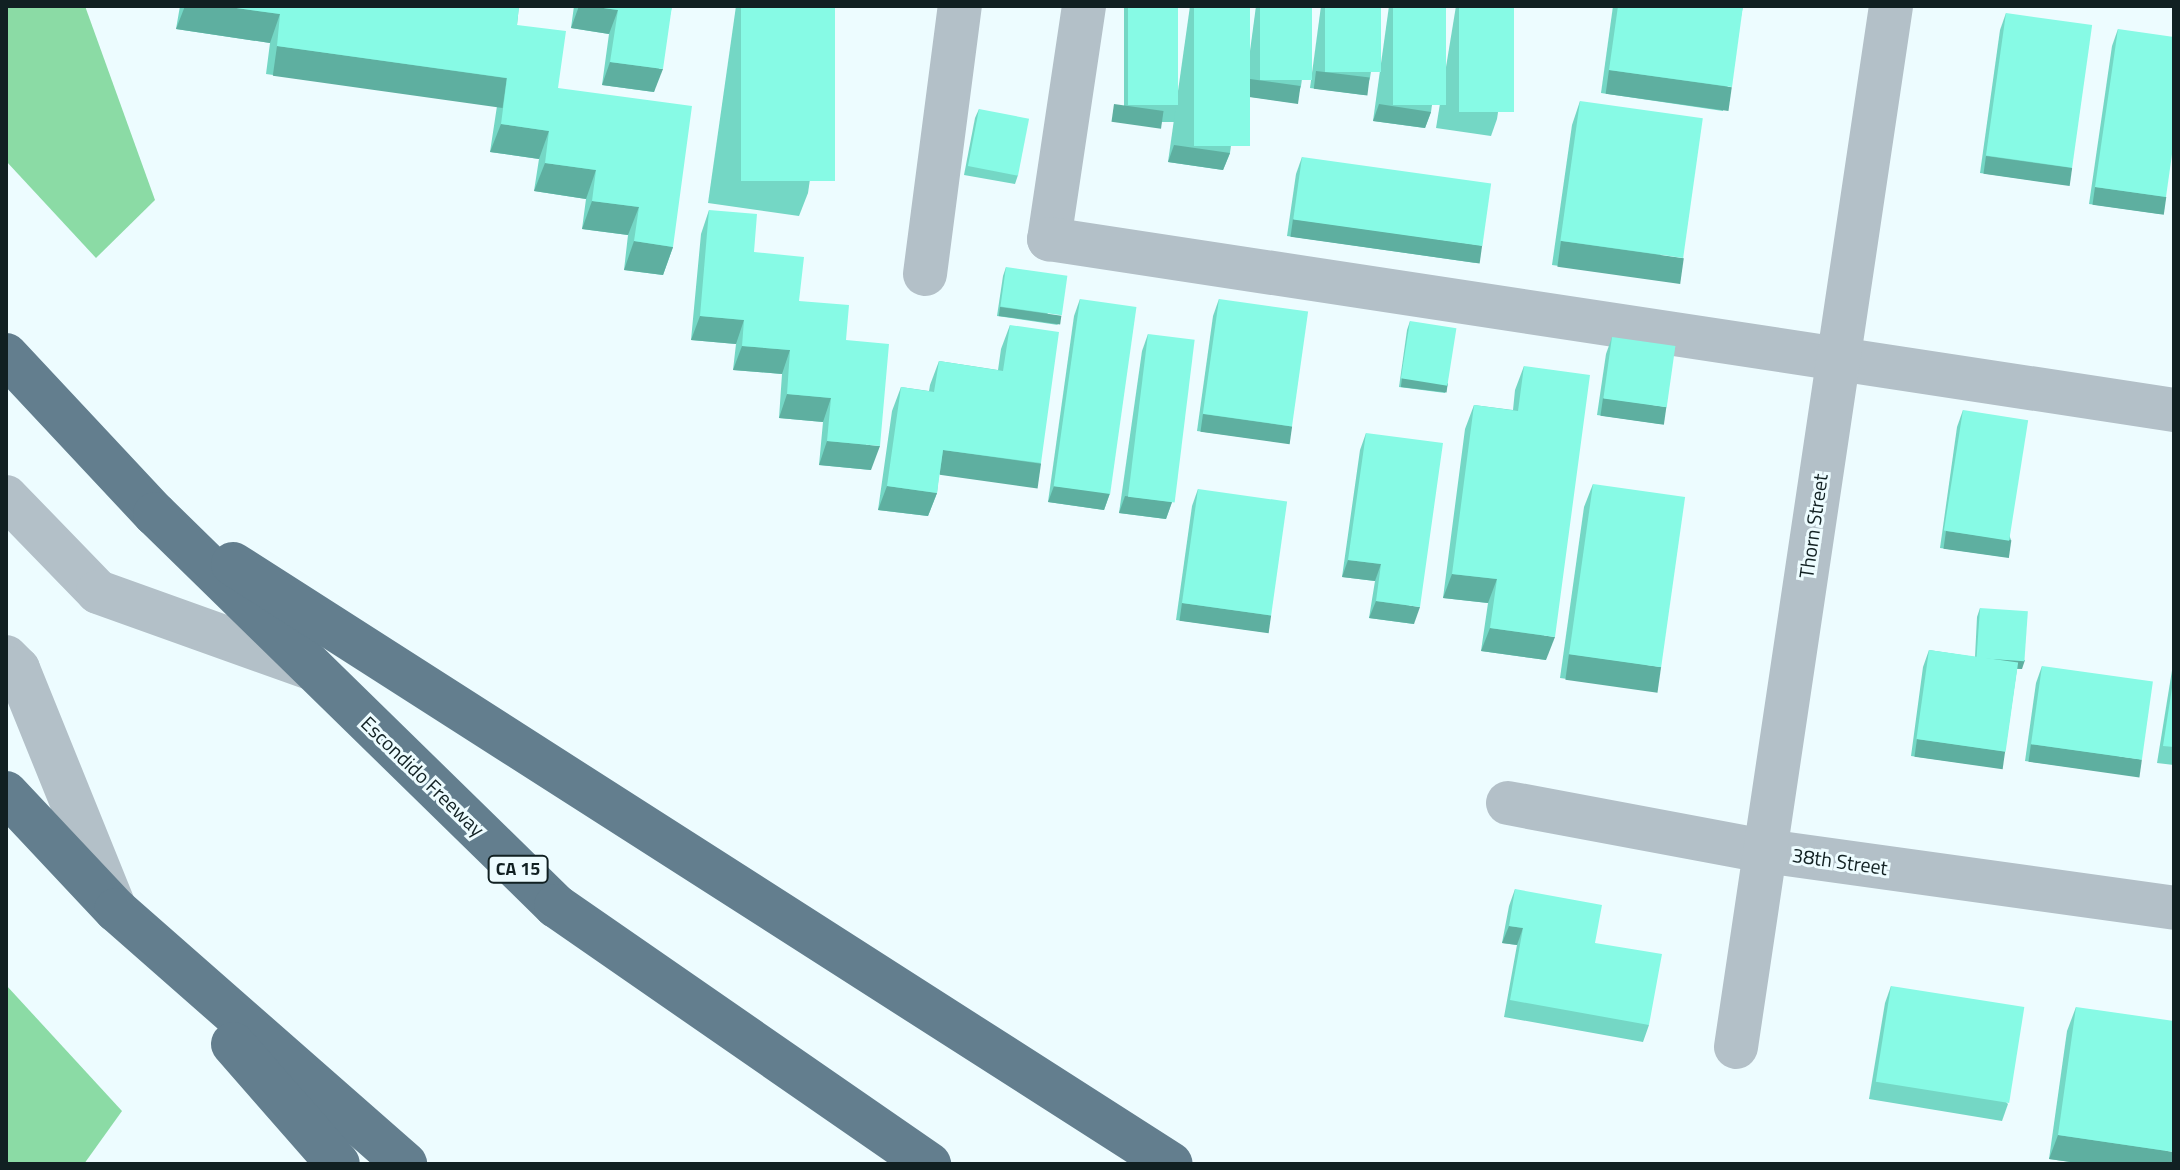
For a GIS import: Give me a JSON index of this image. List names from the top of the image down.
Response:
{
  "streets": {
    "highway": ["Escondido Freeway", "CA 15"],
    "street": ["Thorn Street", "38th Street"]
  },
  "crossings": [
    ["Thorn Street", "38th Street"]
  ]
}
